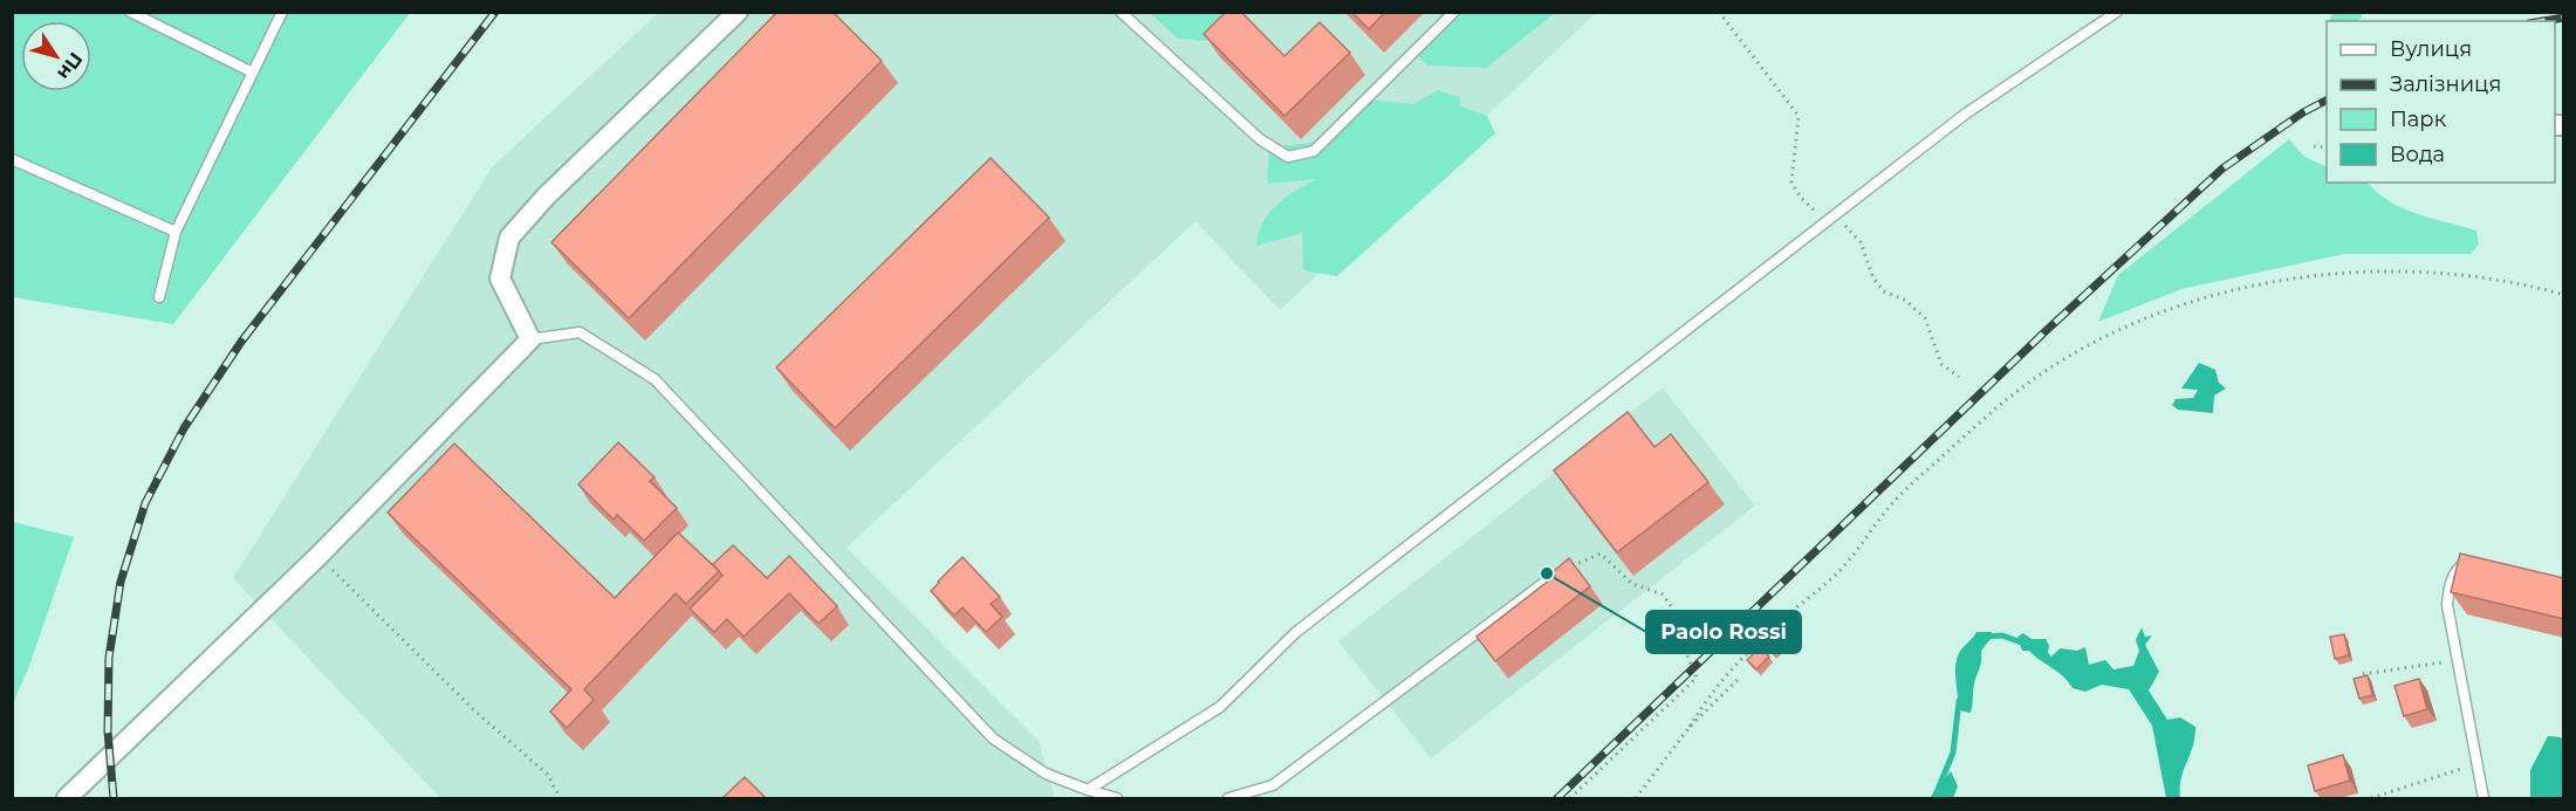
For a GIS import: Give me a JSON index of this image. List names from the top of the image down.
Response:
{
  "places": ["Paolo Rossi"],
  "legend": [
    "Вулиця",
    "Залізниця",
    "Парк",
    "Вода"
  ],
  "north": "bottom right"
}
